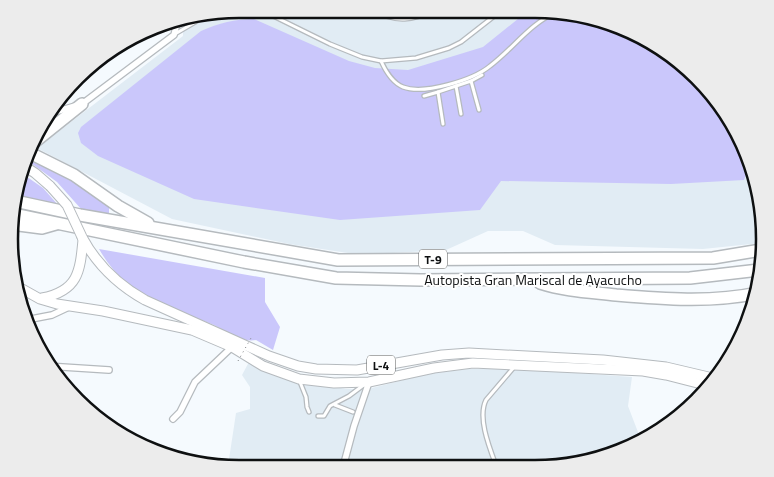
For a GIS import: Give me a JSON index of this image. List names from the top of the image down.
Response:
{
  "streets": {
    "highway": ["T-9", "Autopista Gran Mariscal de Ayacucho"],
    "main road": ["L-4"]
  }
}
